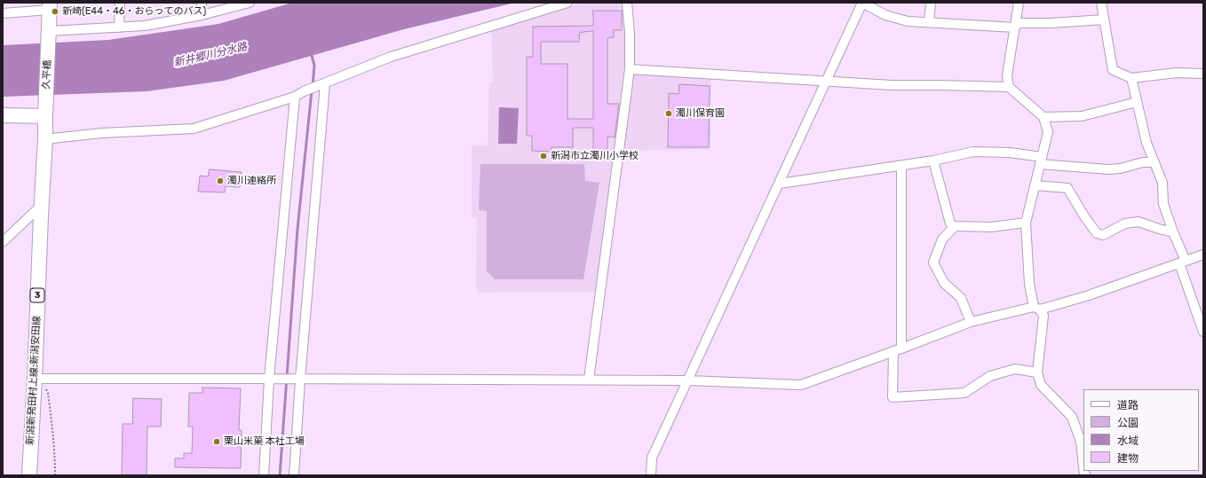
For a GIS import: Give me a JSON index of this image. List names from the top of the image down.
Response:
{
  "streets": {
    "main road": ["久平橋", "3", "新潟新発田村上線;新潟安田線"]
  },
  "crossings": [
    ["久平橋", "3"],
    ["久平橋", "新潟新発田村上線;新潟安田線"]
  ],
  "water": ["新井郷川分水路"],
  "places": [
    "新崎(E44・46・おらってのバス)",
    "濁川保育園",
    "新潟市立濁川小学校",
    "濁川連絡所",
    "栗山米菓 本社工場"
  ],
  "legend": [
    "道路",
    "公園",
    "水域",
    "建物"
  ]
}
